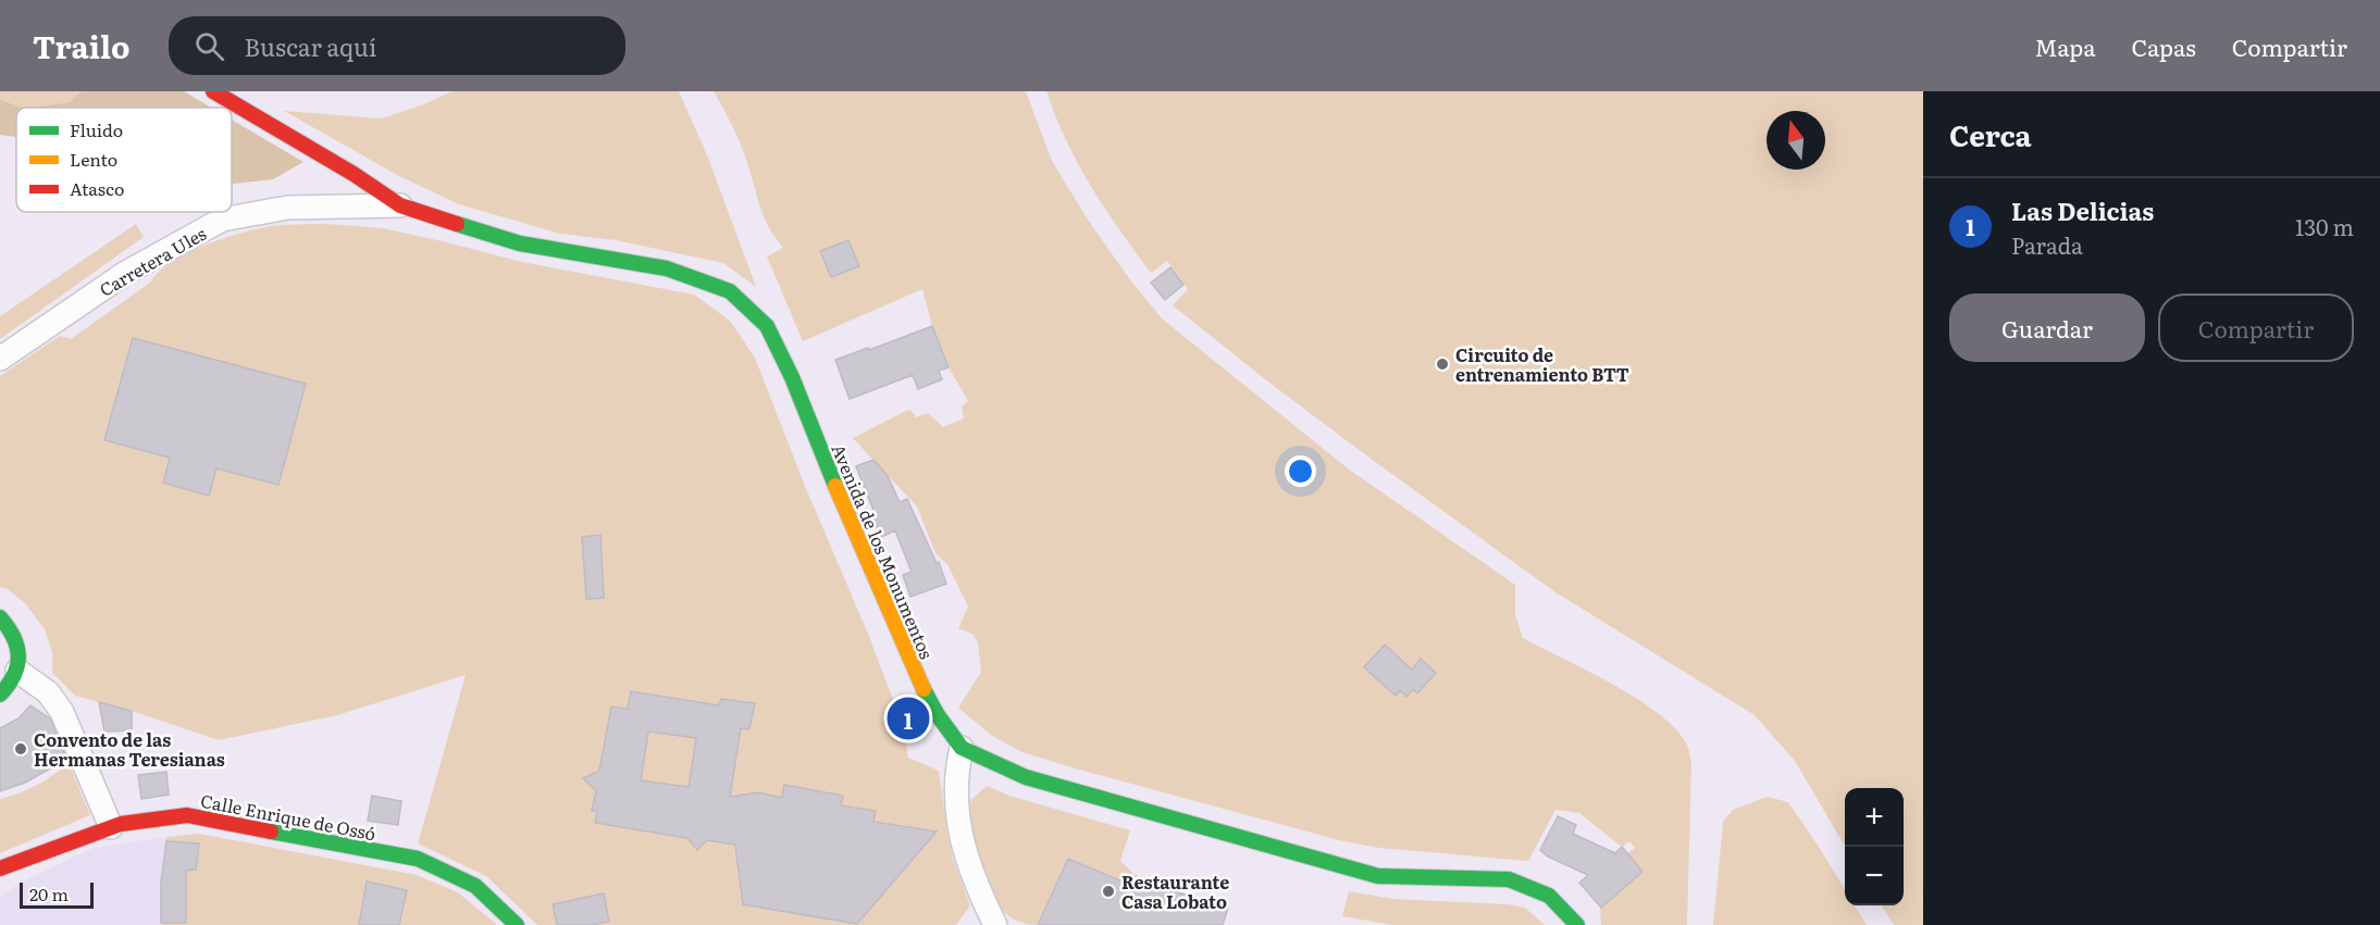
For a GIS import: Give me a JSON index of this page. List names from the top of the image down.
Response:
{
  "streets": {
    "street": ["Carretera Ules", "Avenida de los Monumentos", "Calle Enrique de Ossó"]
  },
  "crossings": [
    ["Carretera Ules", "Avenida de los Monumentos"]
  ],
  "places": ["Circuito de entrenamiento BTT", "Convento de las Hermanas Teresianas", "Restaurante Casa Lobato"],
  "legend": ["Fluido", "Lento", "Atasco"],
  "scale_bar": "20 m",
  "north": "top",
  "page": {
    "header": "Trailo",
    "search": "Buscar aquí",
    "nav": ["Mapa", "Capas", "Compartir"],
    "heading": "Cerca",
    "list": [
      {
        "mark": "1",
        "name": "Las Delicias",
        "note": "Parada",
        "value": "130 m"
      }
    ],
    "buttons": ["Guardar", "Compartir"],
    "pins": "1",
    "map_buttons": ["+", "−"],
    "scale": "20 m"
  }
}
